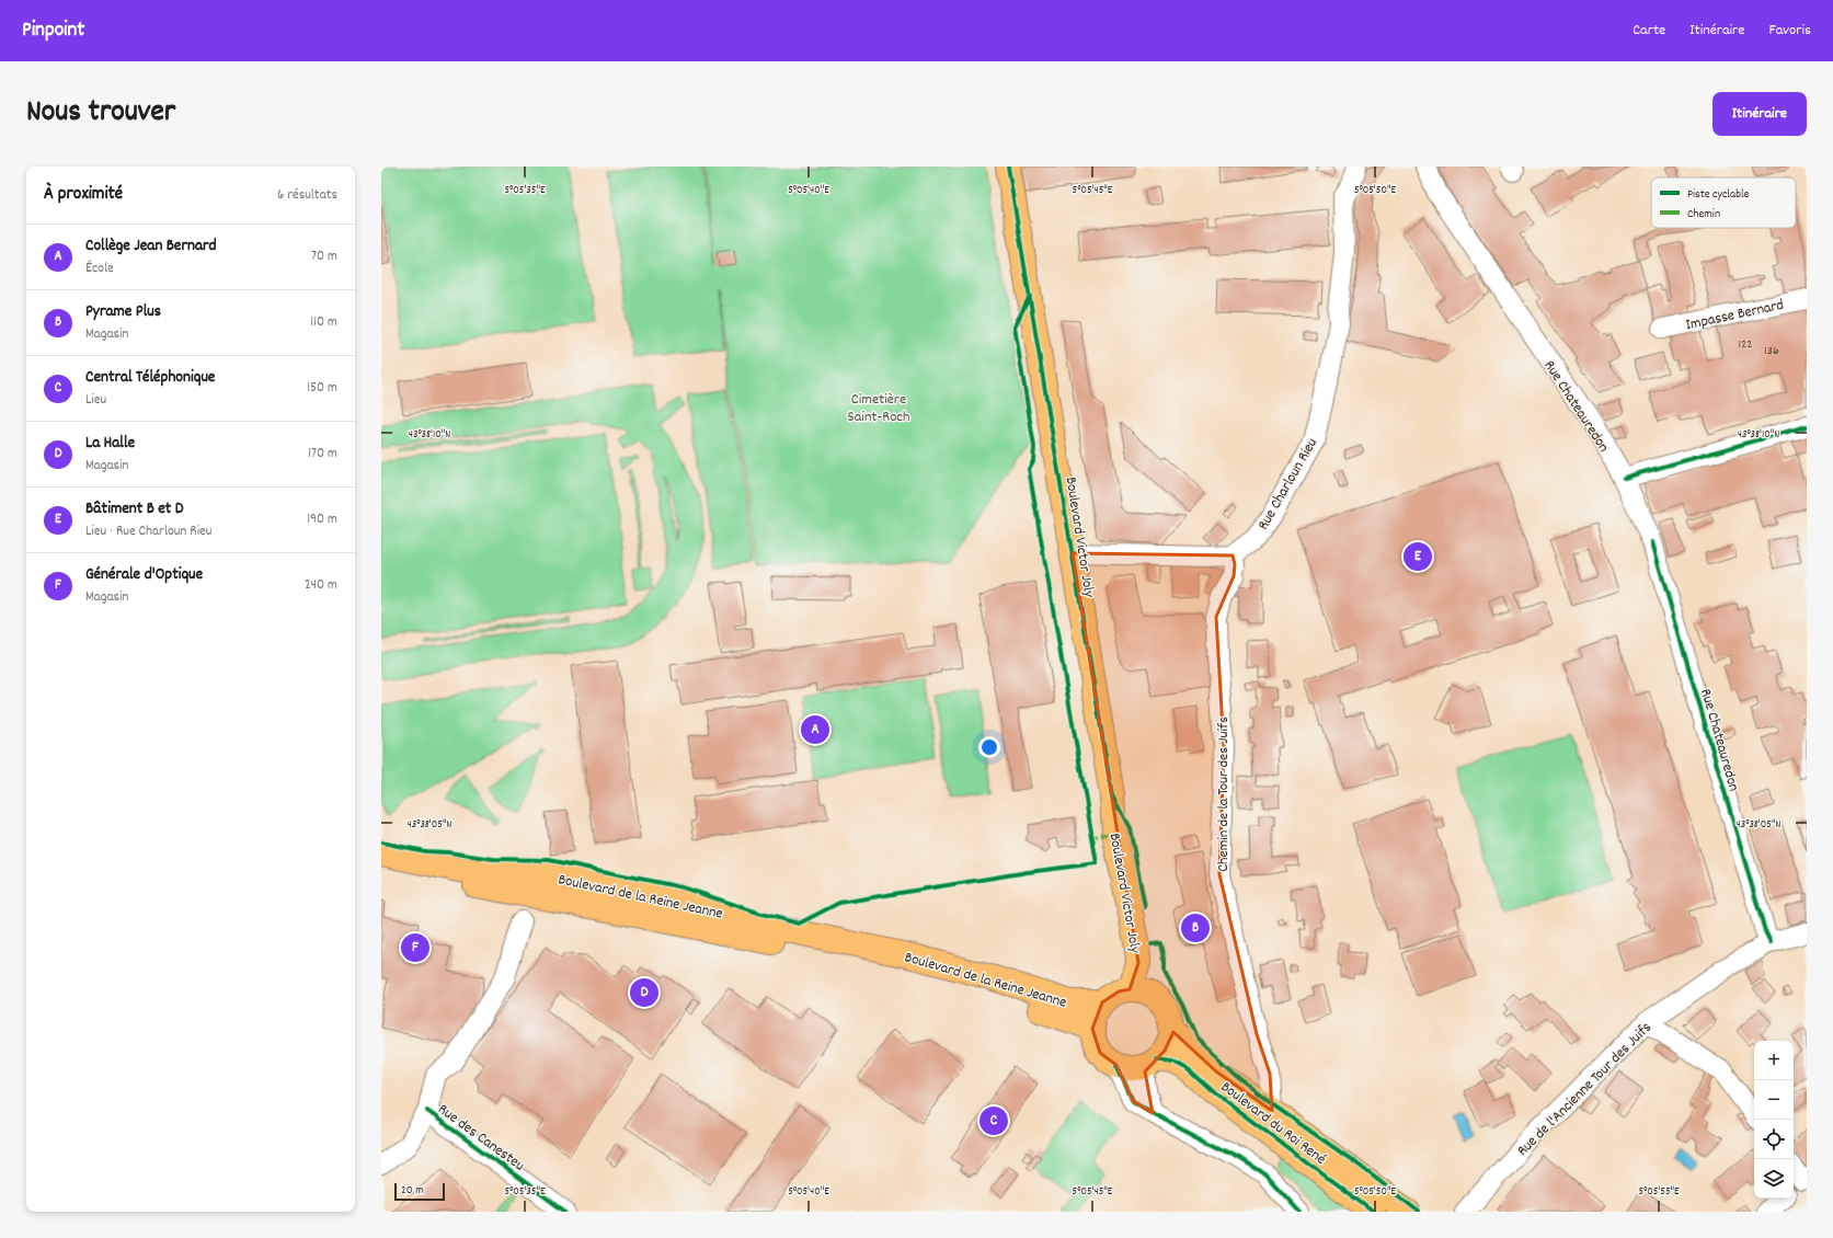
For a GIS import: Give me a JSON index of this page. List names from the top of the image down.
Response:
{
  "streets": {
    "main road": ["Boulevard Victor Joly", "Boulevard de la Reine Jeanne", "Boulevard du Roi René"],
    "street": [
      "Impasse Bernard",
      "Rue Chateauredon",
      "Rue Charloun Rieu",
      "Chemin de la Tour des Juifs",
      "Rue de l'Ancienne Tour des Juifs",
      "Rue des Canesteu"
    ]
  },
  "crossings": [
    ["Rue Chateauredon", "Rue de l'Ancienne Tour des Juifs"],
    ["Rue Charloun Rieu", "Chemin de la Tour des Juifs"],
    ["Boulevard Victor Joly", "Boulevard de la Reine Jeanne"],
    ["Boulevard Victor Joly", "Boulevard du Roi René"],
    ["Chemin de la Tour des Juifs", "Boulevard du Roi René"],
    ["Boulevard de la Reine Jeanne", "Boulevard du Roi René"]
  ],
  "parks": ["Cimetière Saint-Roch"],
  "house_numbers": ["122", "136"],
  "legend": ["Piste cyclable", "Chemin"],
  "scale_bar": "20 m",
  "page": {
    "header": "Pinpoint",
    "nav": ["Carte", "Itinéraire", "Favoris"],
    "title": "Nous trouver",
    "buttons": "Itinéraire",
    "heading": ["À proximité", "6 résultats"],
    "list": [
      {
        "mark": "A",
        "name": "Collège Jean Bernard",
        "note": "École",
        "value": "70 m"
      },
      {
        "mark": "B",
        "name": "Pyrame Plus",
        "note": "Magasin",
        "value": "110 m"
      },
      {
        "mark": "C",
        "name": "Central Téléphonique",
        "note": "Lieu",
        "value": "150 m"
      },
      {
        "mark": "D",
        "name": "La Halle",
        "note": "Magasin",
        "value": "170 m"
      },
      {
        "mark": "E",
        "name": "Bâtiment B et D",
        "note": "Lieu · Rue Charloun Rieu",
        "value": "190 m"
      },
      {
        "mark": "F",
        "name": "Générale d'Optique",
        "note": "Magasin",
        "value": "240 m"
      }
    ],
    "pins": [
      "E",
      "A",
      "B",
      "F",
      "D",
      "C"
    ],
    "map_buttons": ["+", "−"],
    "scale": "20 m"
  },
  "coordinates": [
    "5°05'35\"E",
    "5°05'40\"E",
    "5°05'45\"E",
    "5°05'50\"E",
    "43°38'10\"N",
    "43°38'05\"N",
    "5°05'55\"E"
  ]
}
